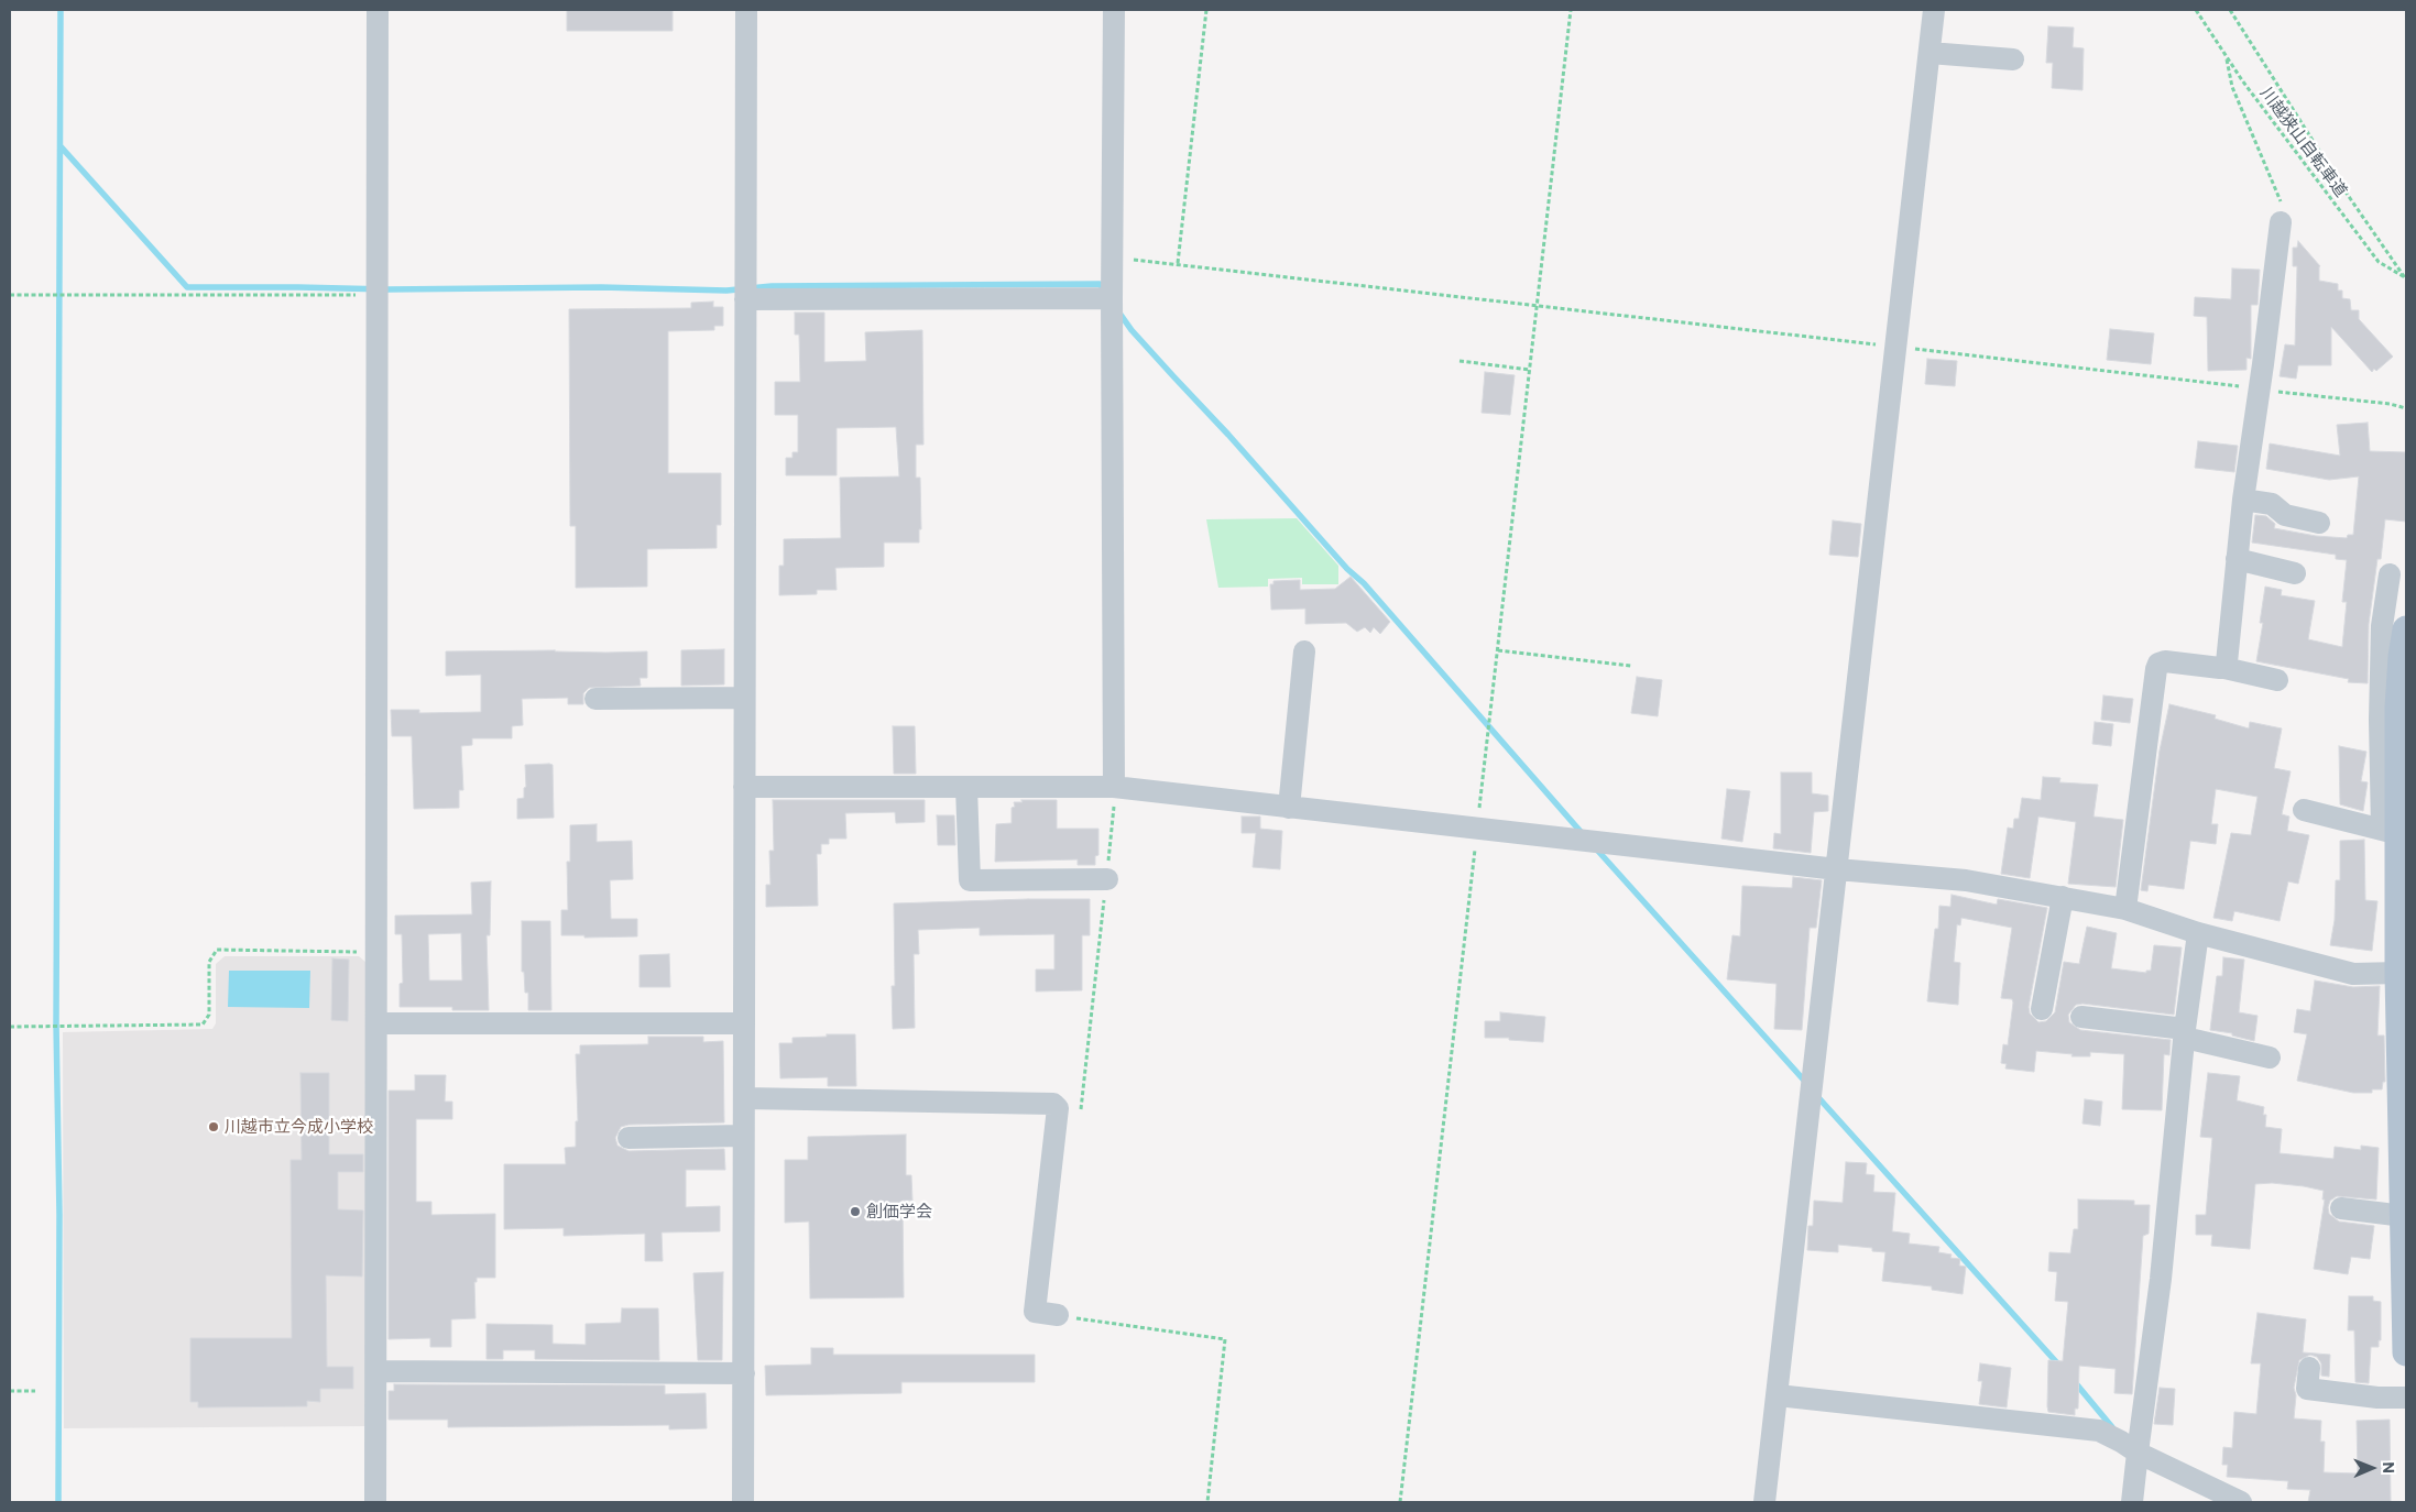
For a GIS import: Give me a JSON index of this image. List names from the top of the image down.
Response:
{
  "streets": {
    "path": ["川越狭山自転車道"]
  },
  "places": ["川越市立今成小学校", "創価学会"],
  "north": "right"
}
